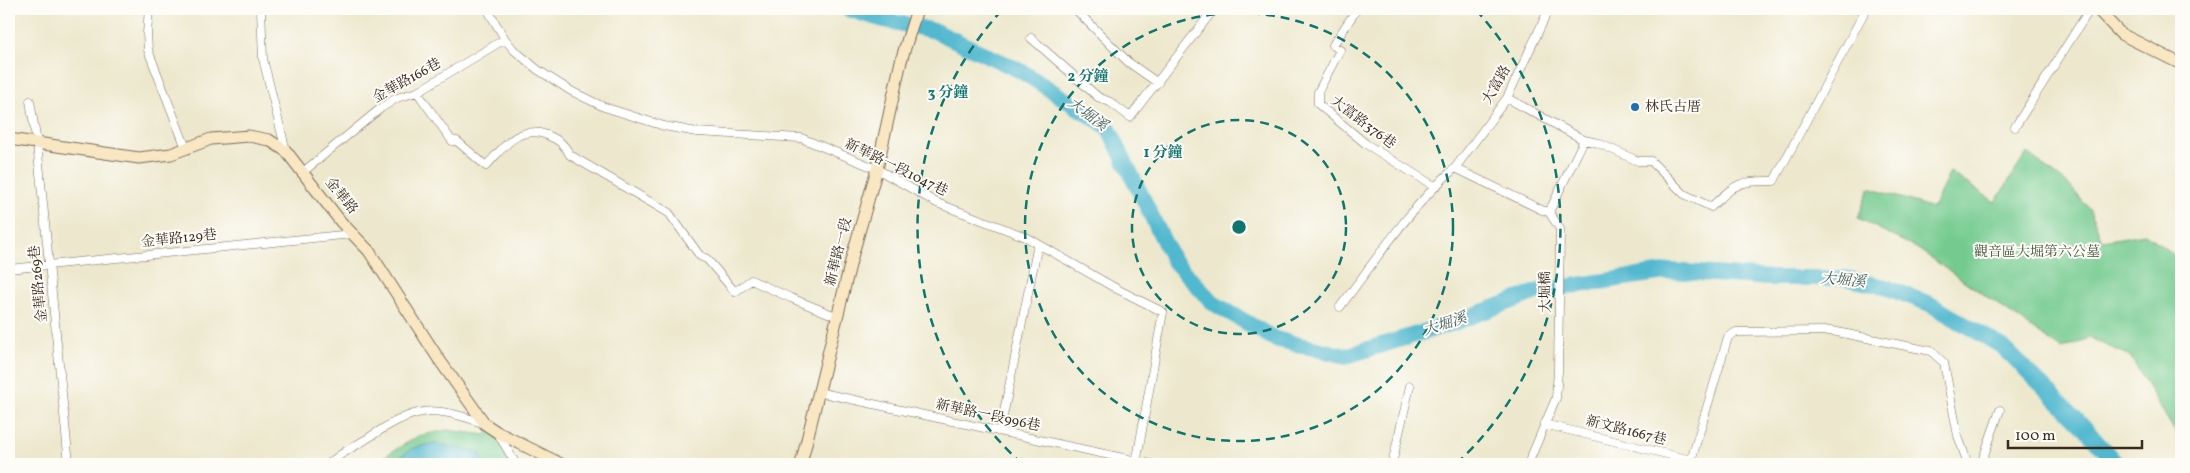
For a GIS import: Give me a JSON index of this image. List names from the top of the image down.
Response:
{
  "streets": {
    "street": [
      "金華路166巷",
      "大富路",
      "大富路376巷",
      "新華路一段1047巷",
      "金華路",
      "金華路129巷",
      "新華路一段",
      "金華路269巷",
      "大堀橋",
      "新華路一段996巷",
      "新文路1667巷"
    ]
  },
  "crossings": [
    ["金華路166巷", "新華路一段1047巷"],
    ["金華路166巷", "金華路"],
    ["大富路", "大富路376巷"],
    ["新華路一段1047巷", "新華路一段"],
    ["新華路一段1047巷", "新華路一段996巷"],
    ["金華路", "金華路129巷"],
    ["金華路", "金華路269巷"],
    ["金華路129巷", "金華路269巷"],
    ["新華路一段", "新華路一段996巷"],
    ["大堀橋", "新文路1667巷"]
  ],
  "water": ["大堀溪"],
  "parks": ["觀音區大堀第六公墓"],
  "places": ["林氏古厝"],
  "scale_bar": "100 m",
  "rings": ["2 分鐘", "3 分鐘", "1 分鐘"]
}
